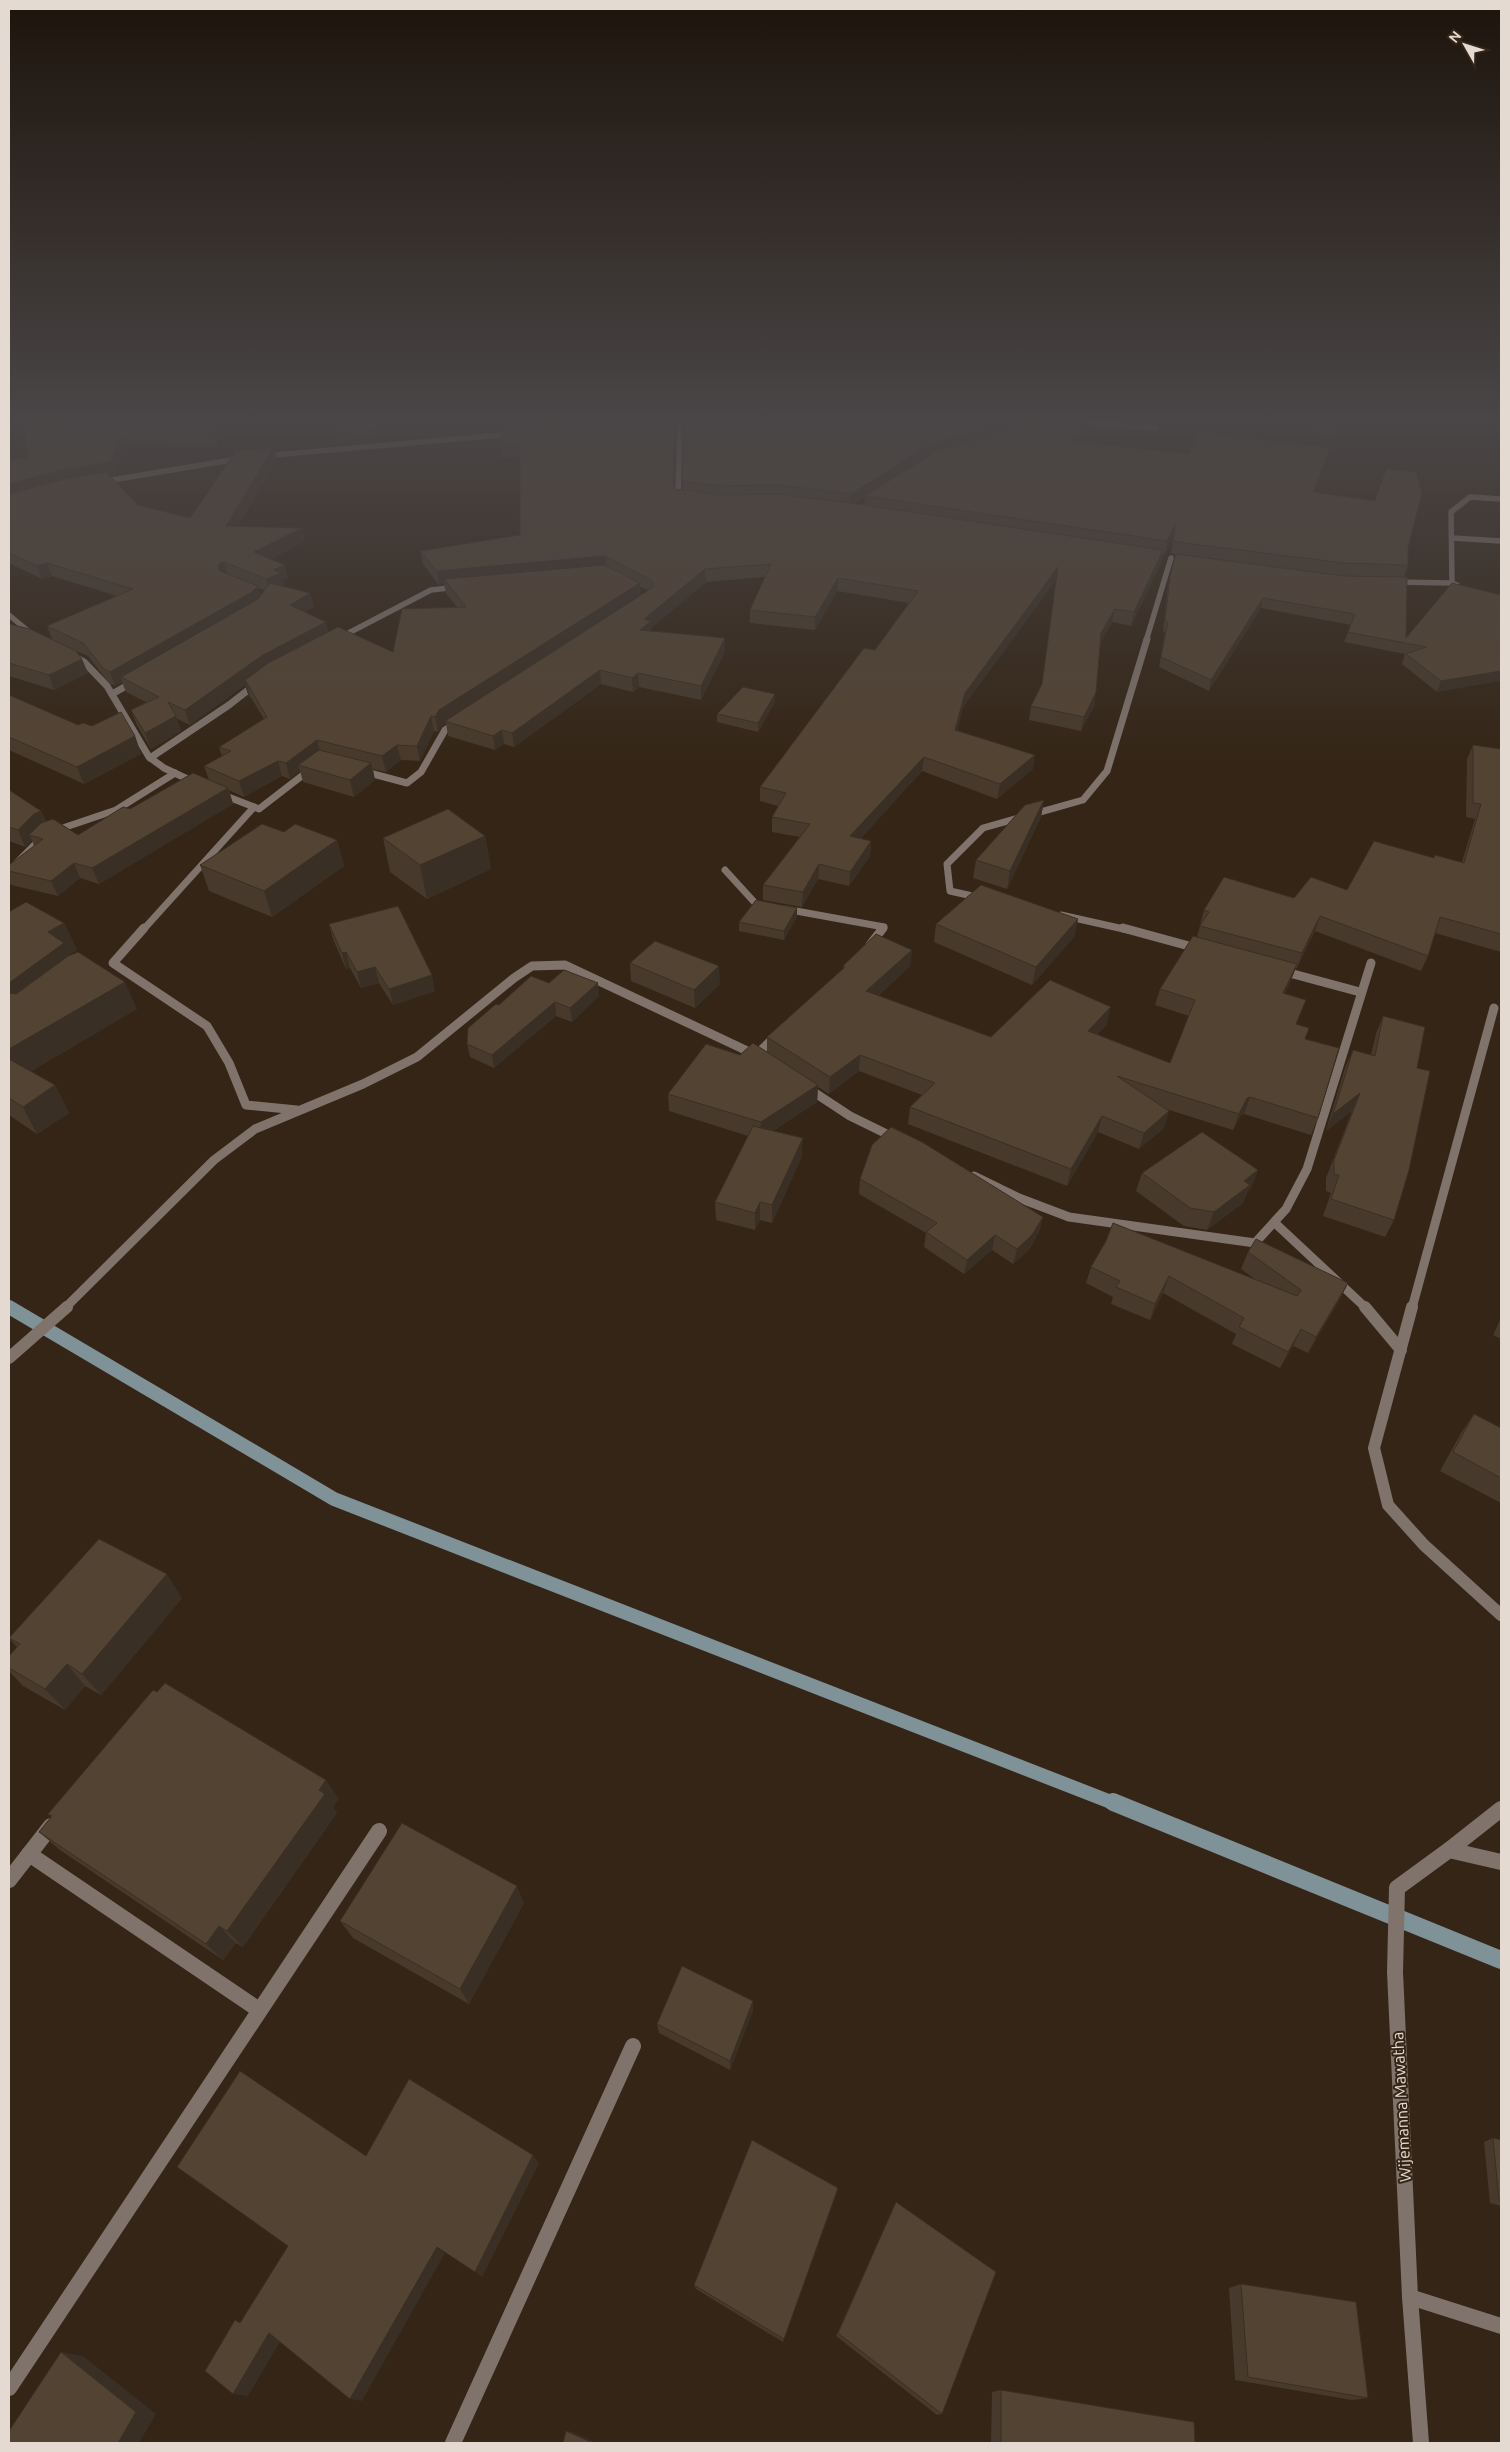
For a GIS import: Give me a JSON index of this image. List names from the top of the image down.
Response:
{
  "streets": {
    "street": ["Wijemanna Mawatha"]
  },
  "north": "top left"
}
